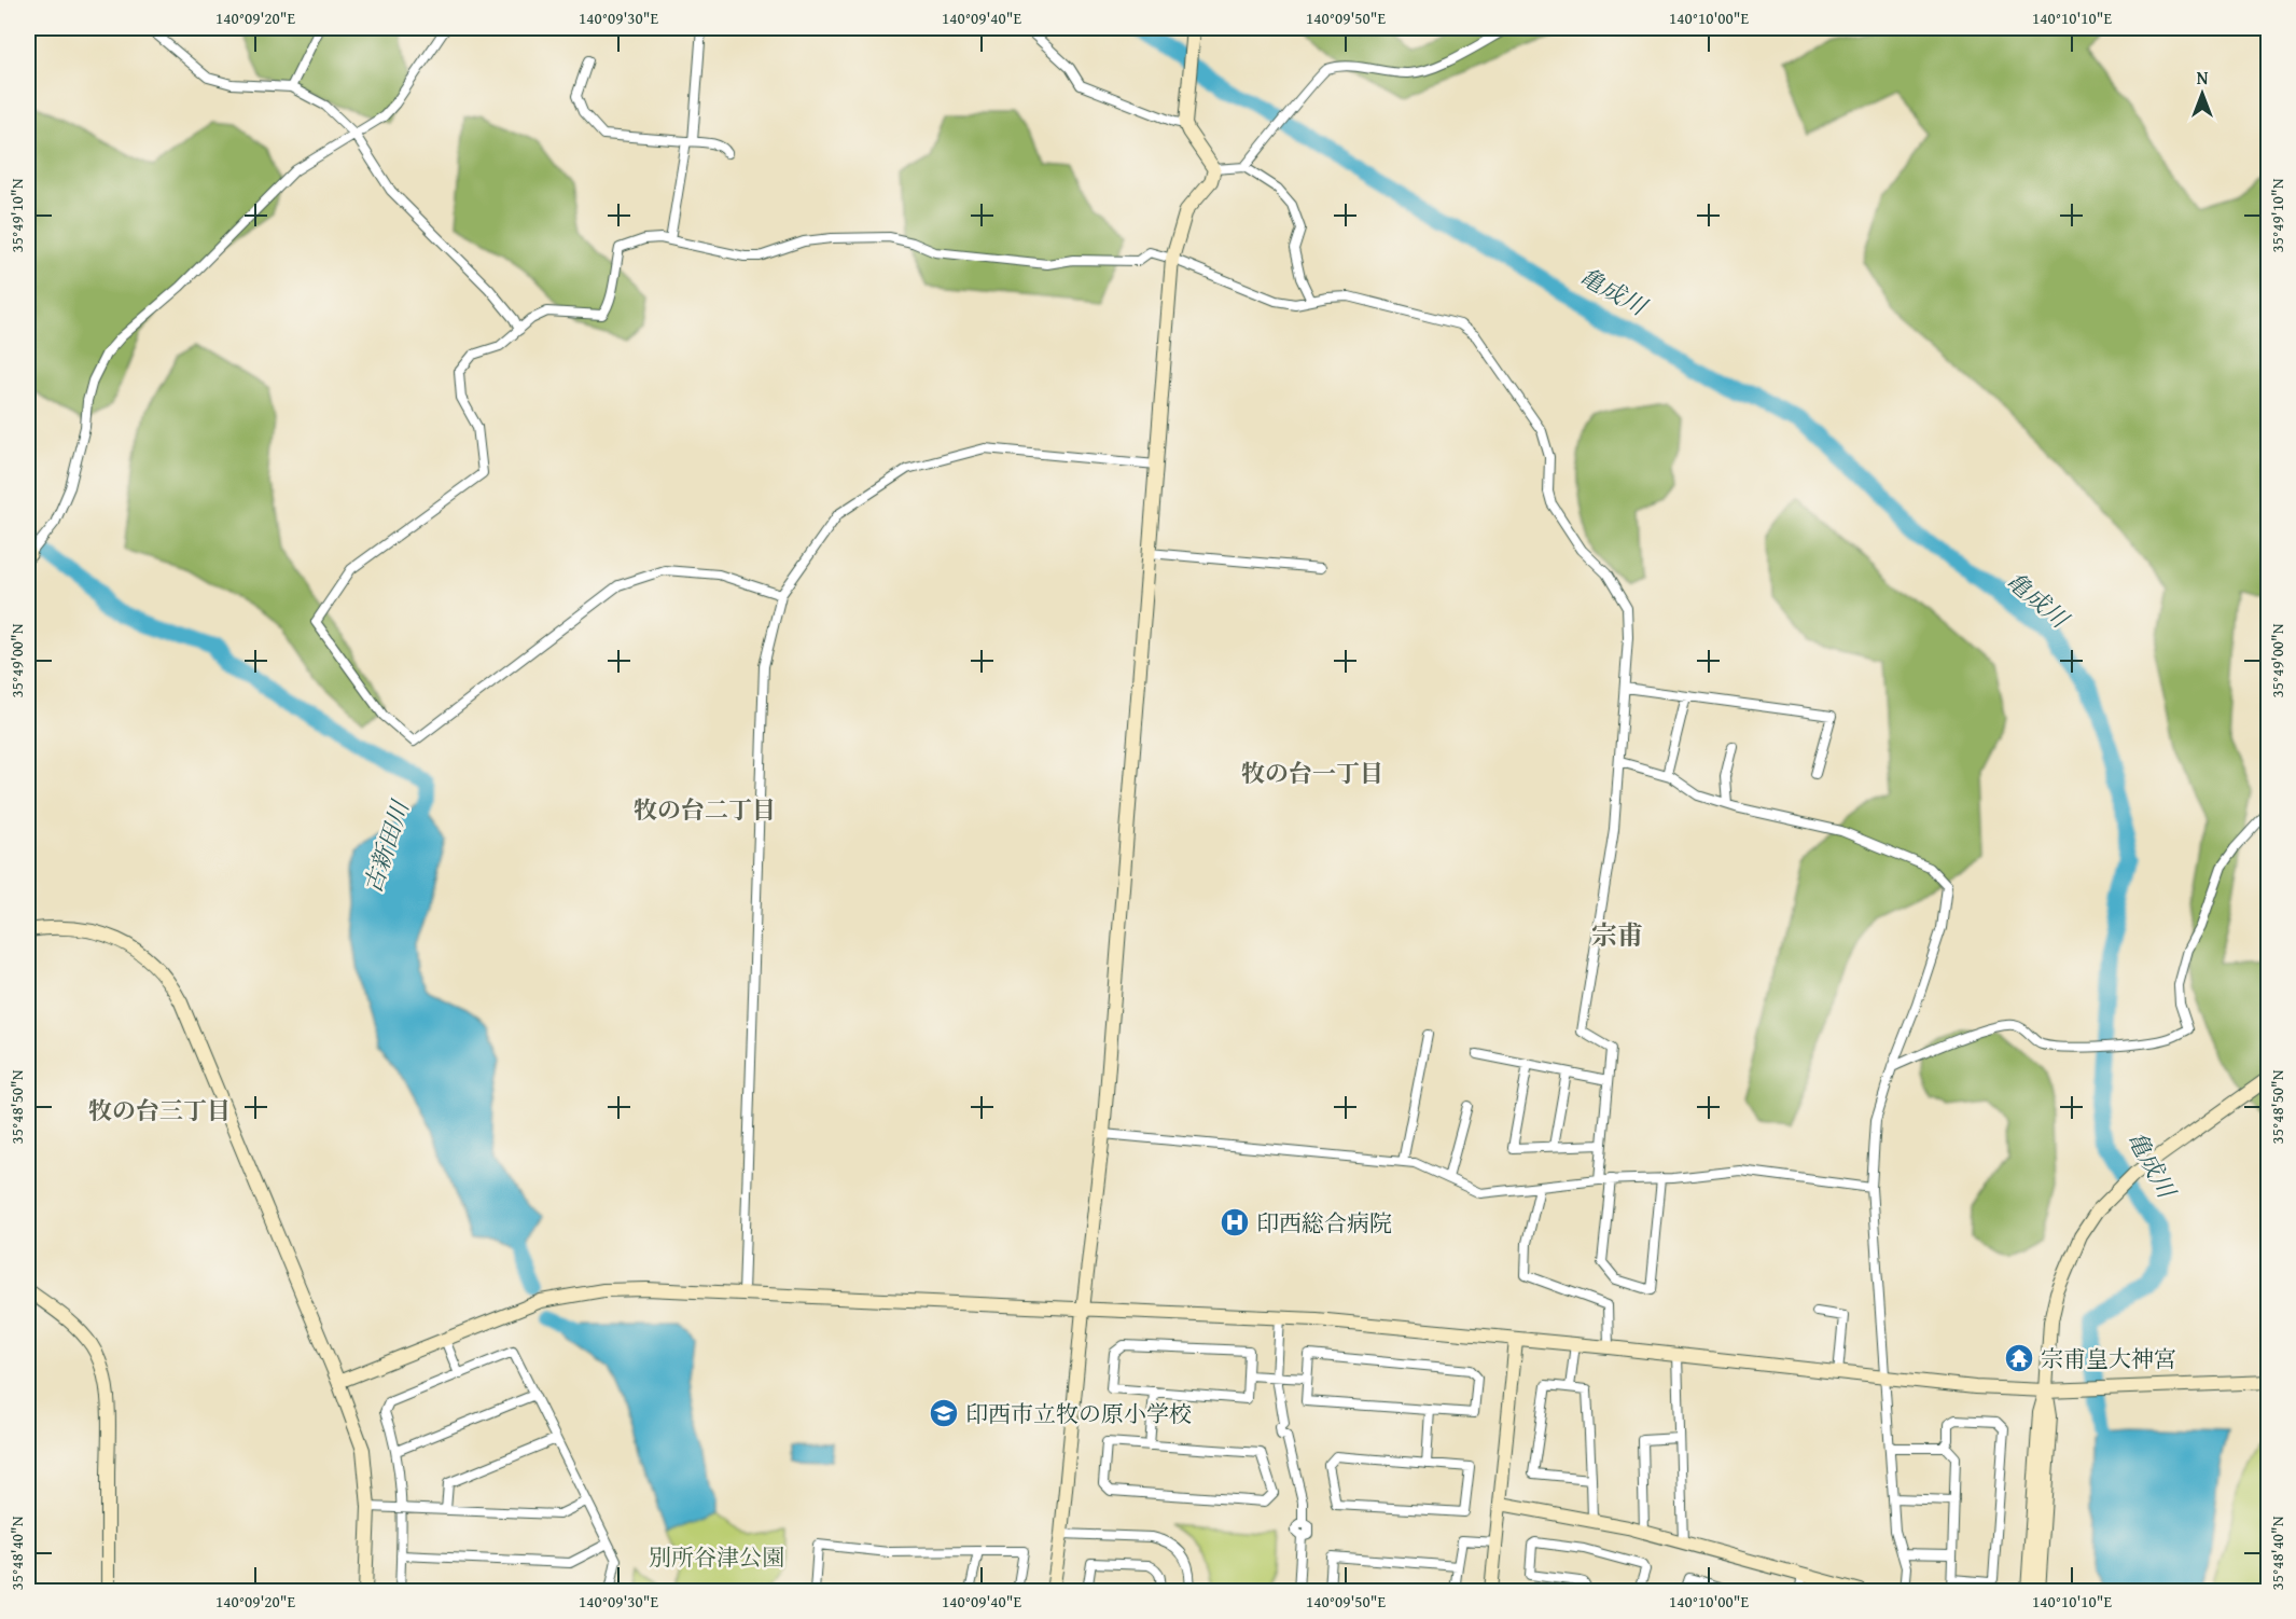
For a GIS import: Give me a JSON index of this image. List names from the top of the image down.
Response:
{
  "districts": [
    "牧の台一丁目",
    "牧の台二丁目",
    "宗甫",
    "牧の台三丁目"
  ],
  "water": ["亀成川", "古新田川"],
  "parks": ["別所谷津公園"],
  "places": {
    "hospital": ["印西総合病院"],
    "temple": ["宗甫皇大神宮"],
    "school or university": ["印西市立牧の原小学校"]
  },
  "north": "top",
  "coordinates": [
    "140°09'20\"E",
    "140°09'30\"E",
    "140°09'40\"E",
    "140°09'50\"E",
    "140°10'00\"E",
    "140°10'10\"E",
    "35°49'10\"N",
    "35°49'00\"N",
    "35°48'50\"N",
    "35°48'40\"N"
  ]
}
